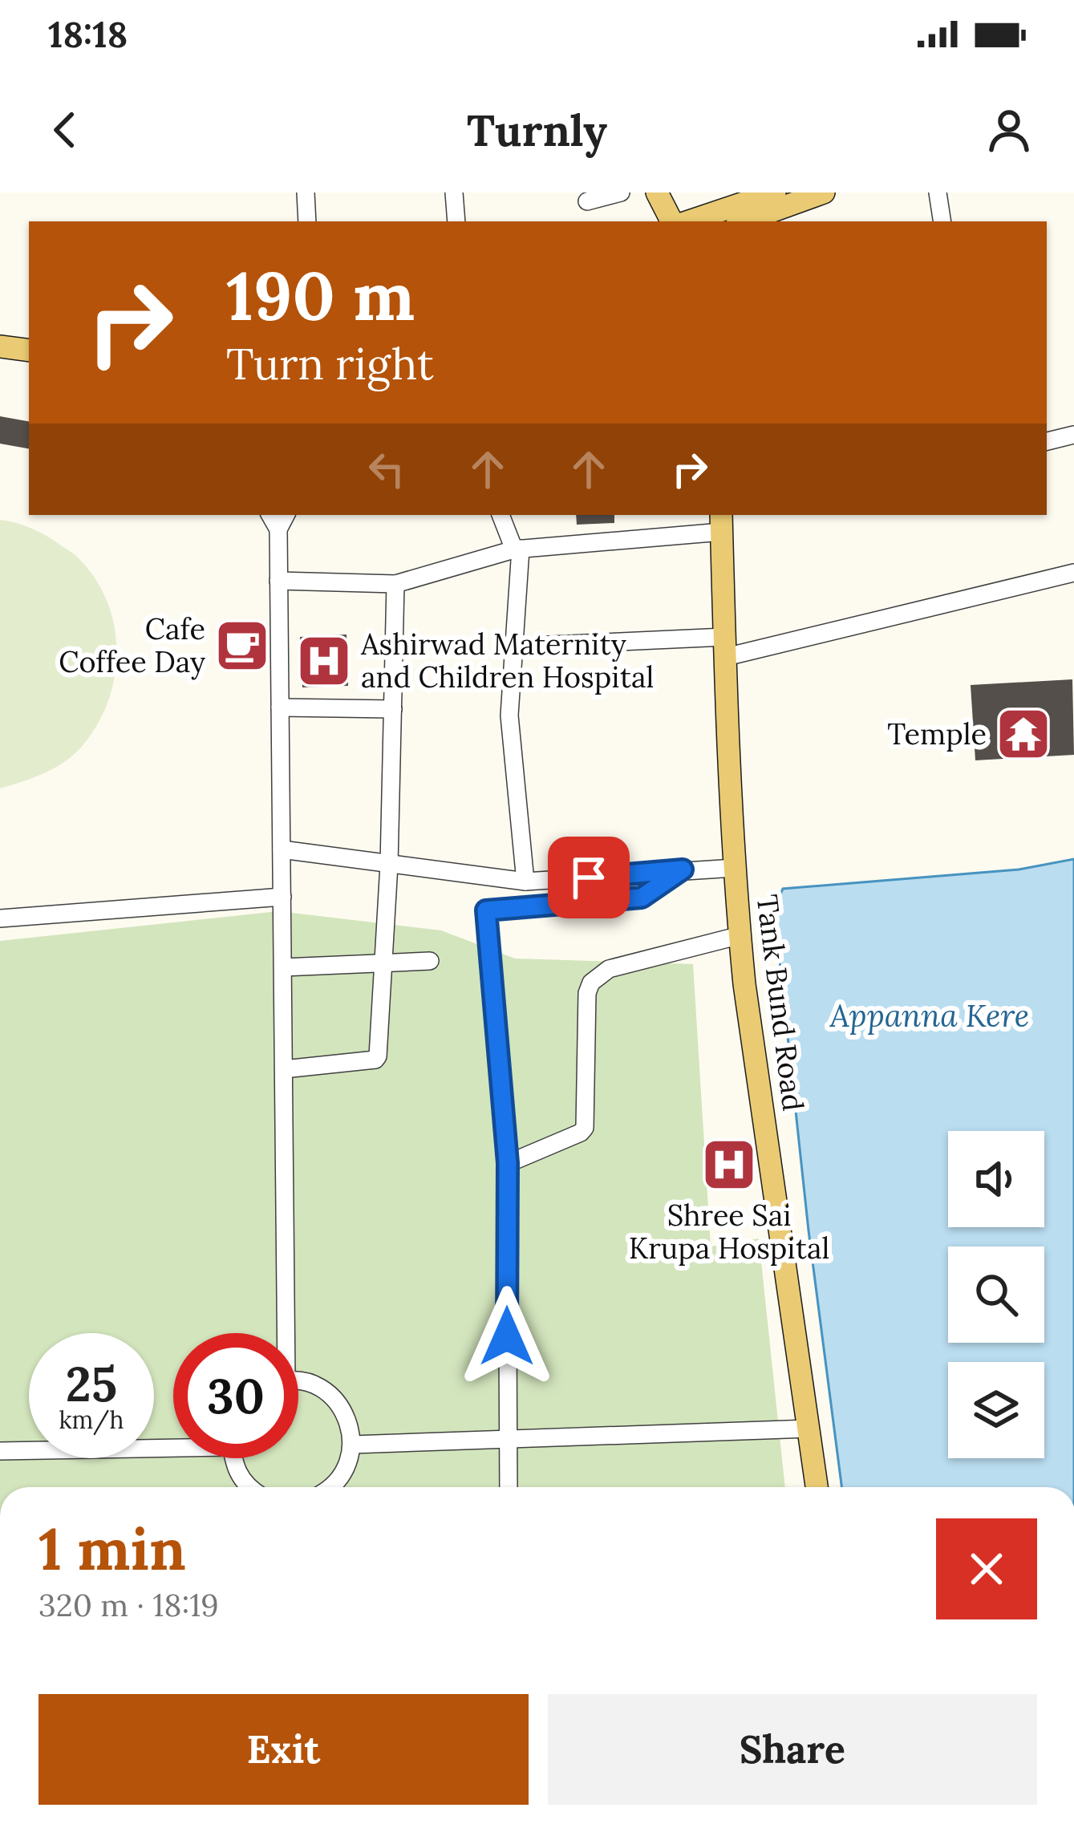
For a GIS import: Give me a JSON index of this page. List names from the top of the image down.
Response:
{
  "streets": {
    "main road": ["Tank Bund Road"]
  },
  "water": ["Appanna Kere"],
  "places": {
    "cafe": ["Cafe Coffee Day"],
    "hospital": ["Ashirwad Maternity and Children Hospital", "Shree Sai Krupa Hospital"],
    "temple": ["Temple"]
  },
  "page": {
    "status": "18:18",
    "header": "Turnly",
    "turn": ["190 m", "Turn right"],
    "speed": "25 km/h",
    "limit": "30",
    "heading": ["1 min", "320 m · 18:19"],
    "buttons": ["Exit", "Share"]
  }
}
